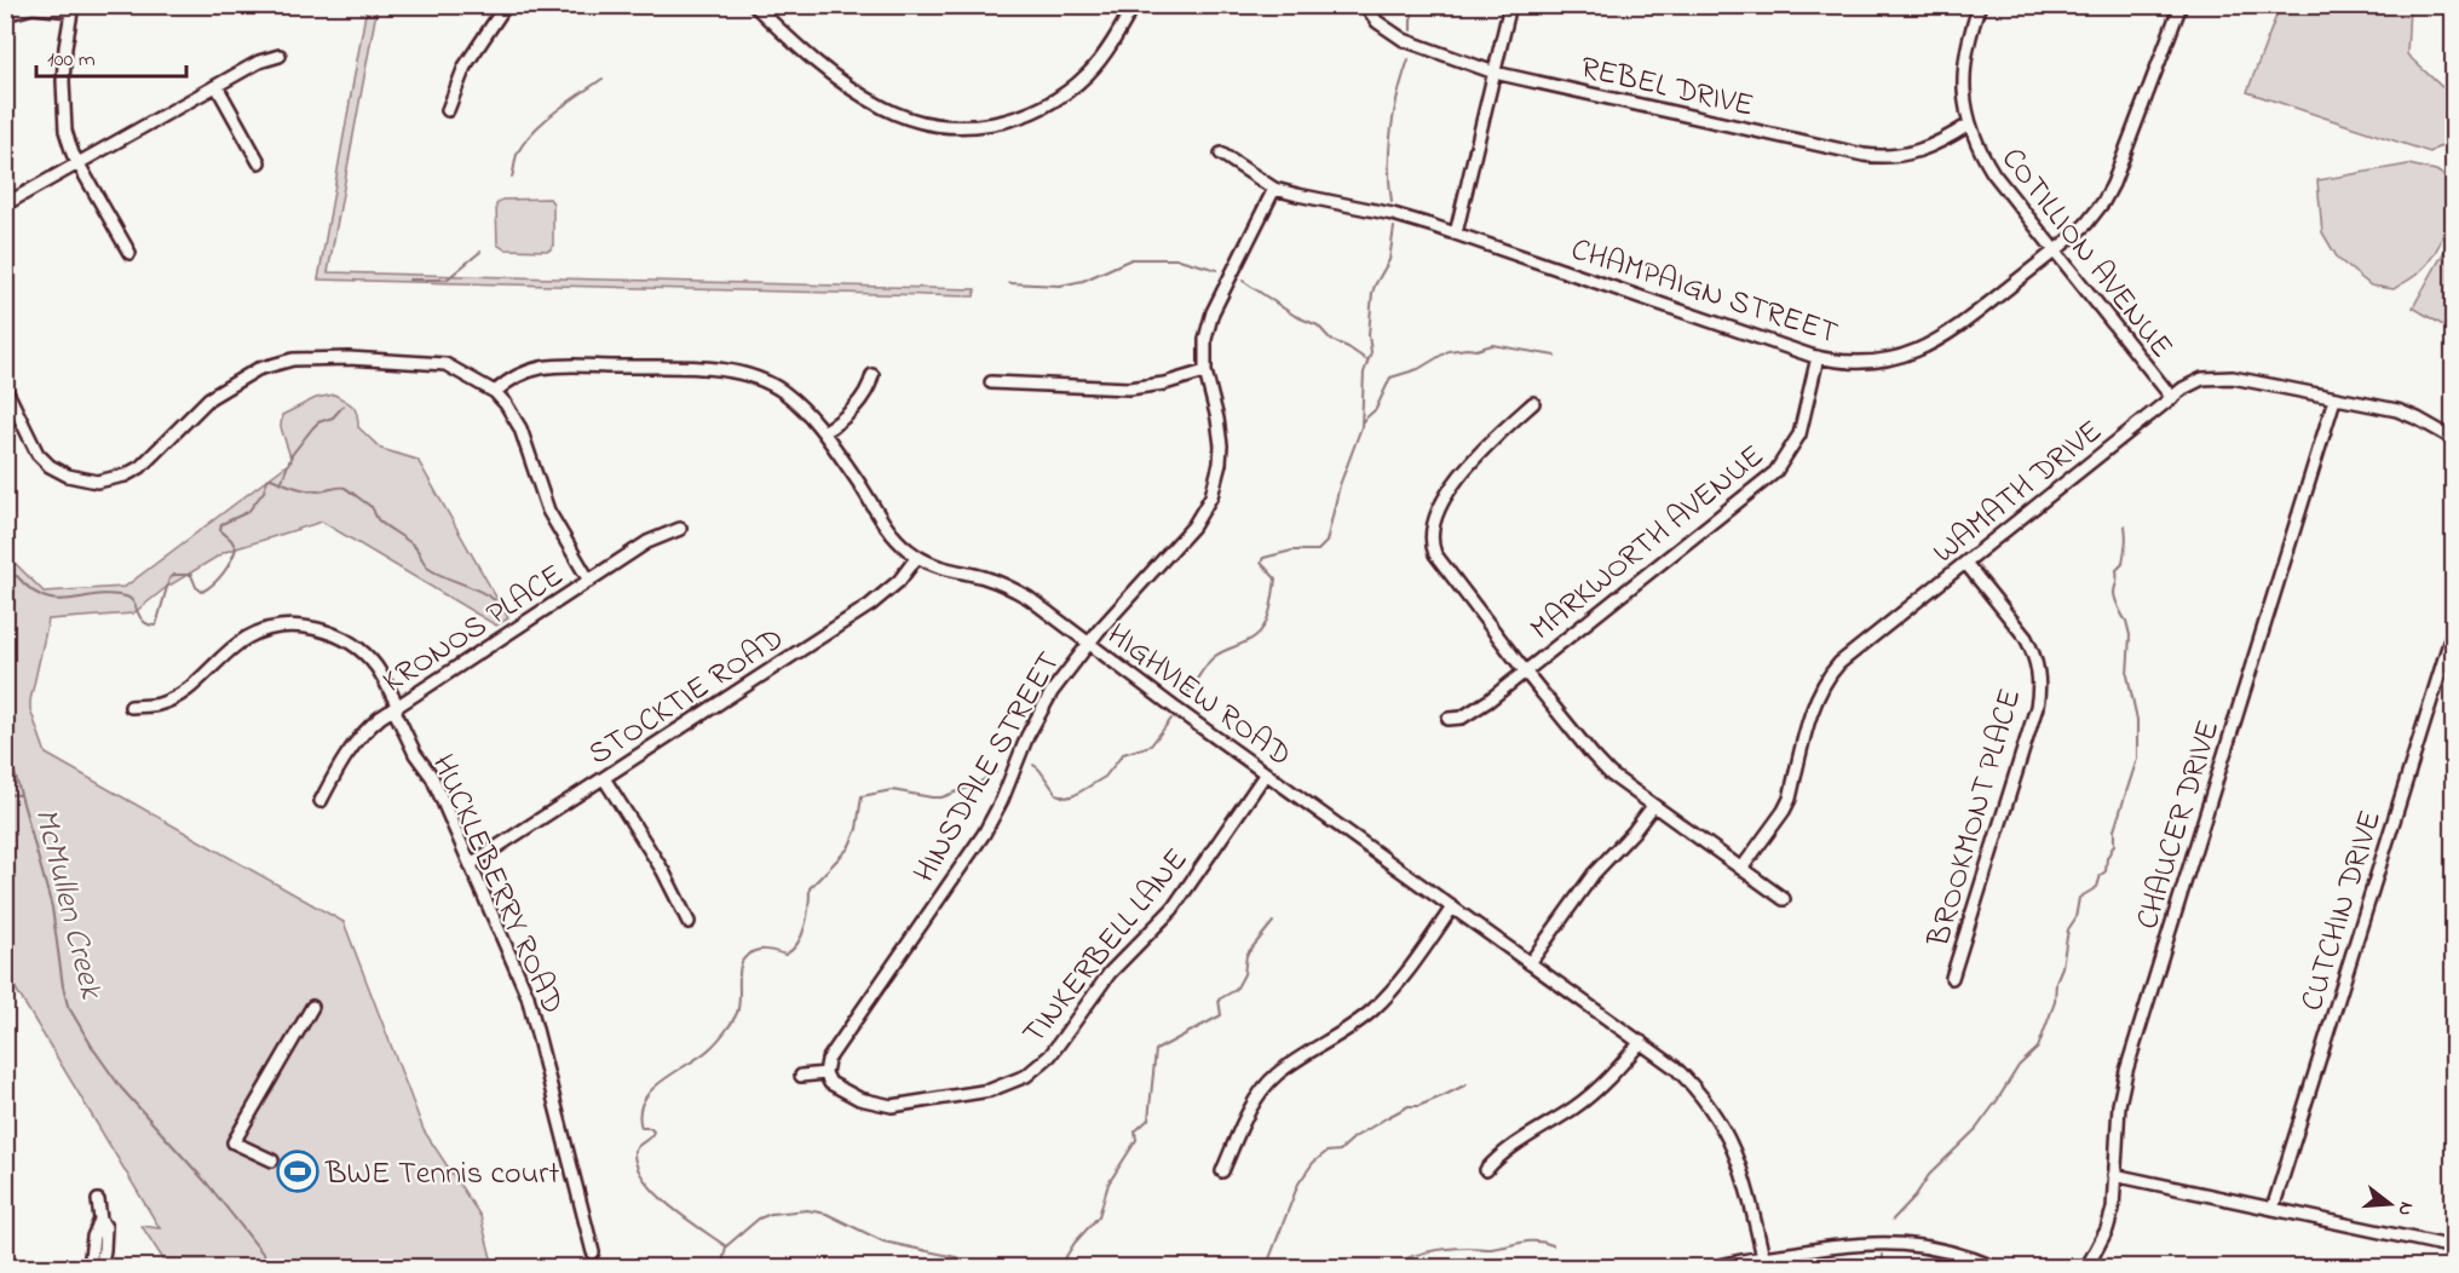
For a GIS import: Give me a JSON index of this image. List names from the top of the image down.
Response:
{
  "streets": {
    "street": [
      "REBEL DRIVE",
      "COTILLION AVENUE",
      "CHAMPAIGN STREET",
      "WAMATH DRIVE",
      "MARKWORTH AVENUE",
      "KRONOS PLACE",
      "HIGHVIEW ROAD",
      "STOCKTIE ROAD",
      "HINSDALE STREET",
      "BROOKMONT PLACE",
      "CHAUCER DRIVE",
      "HUCKLEBERRY ROAD",
      "CUTCHIN DRIVE",
      "TINKERBELL LANE"
    ]
  },
  "crossings": [
    ["REBEL DRIVE", "COTILLION AVENUE"],
    ["COTILLION AVENUE", "CHAMPAIGN STREET"],
    ["COTILLION AVENUE", "WAMATH DRIVE"],
    ["CHAMPAIGN STREET", "MARKWORTH AVENUE"],
    ["CHAMPAIGN STREET", "HINSDALE STREET"],
    ["WAMATH DRIVE", "BROOKMONT PLACE"],
    ["WAMATH DRIVE", "CHAUCER DRIVE"],
    ["KRONOS PLACE", "HUCKLEBERRY ROAD"],
    ["HIGHVIEW ROAD", "STOCKTIE ROAD"],
    ["HIGHVIEW ROAD", "HINSDALE STREET"],
    ["HIGHVIEW ROAD", "TINKERBELL LANE"],
    ["STOCKTIE ROAD", "HUCKLEBERRY ROAD"],
    ["HINSDALE STREET", "TINKERBELL LANE"]
  ],
  "water": ["McMullen Creek"],
  "places": {
    "sports": ["BWE Tennis court"]
  },
  "scale_bar": "100 m",
  "north": "right"
}
